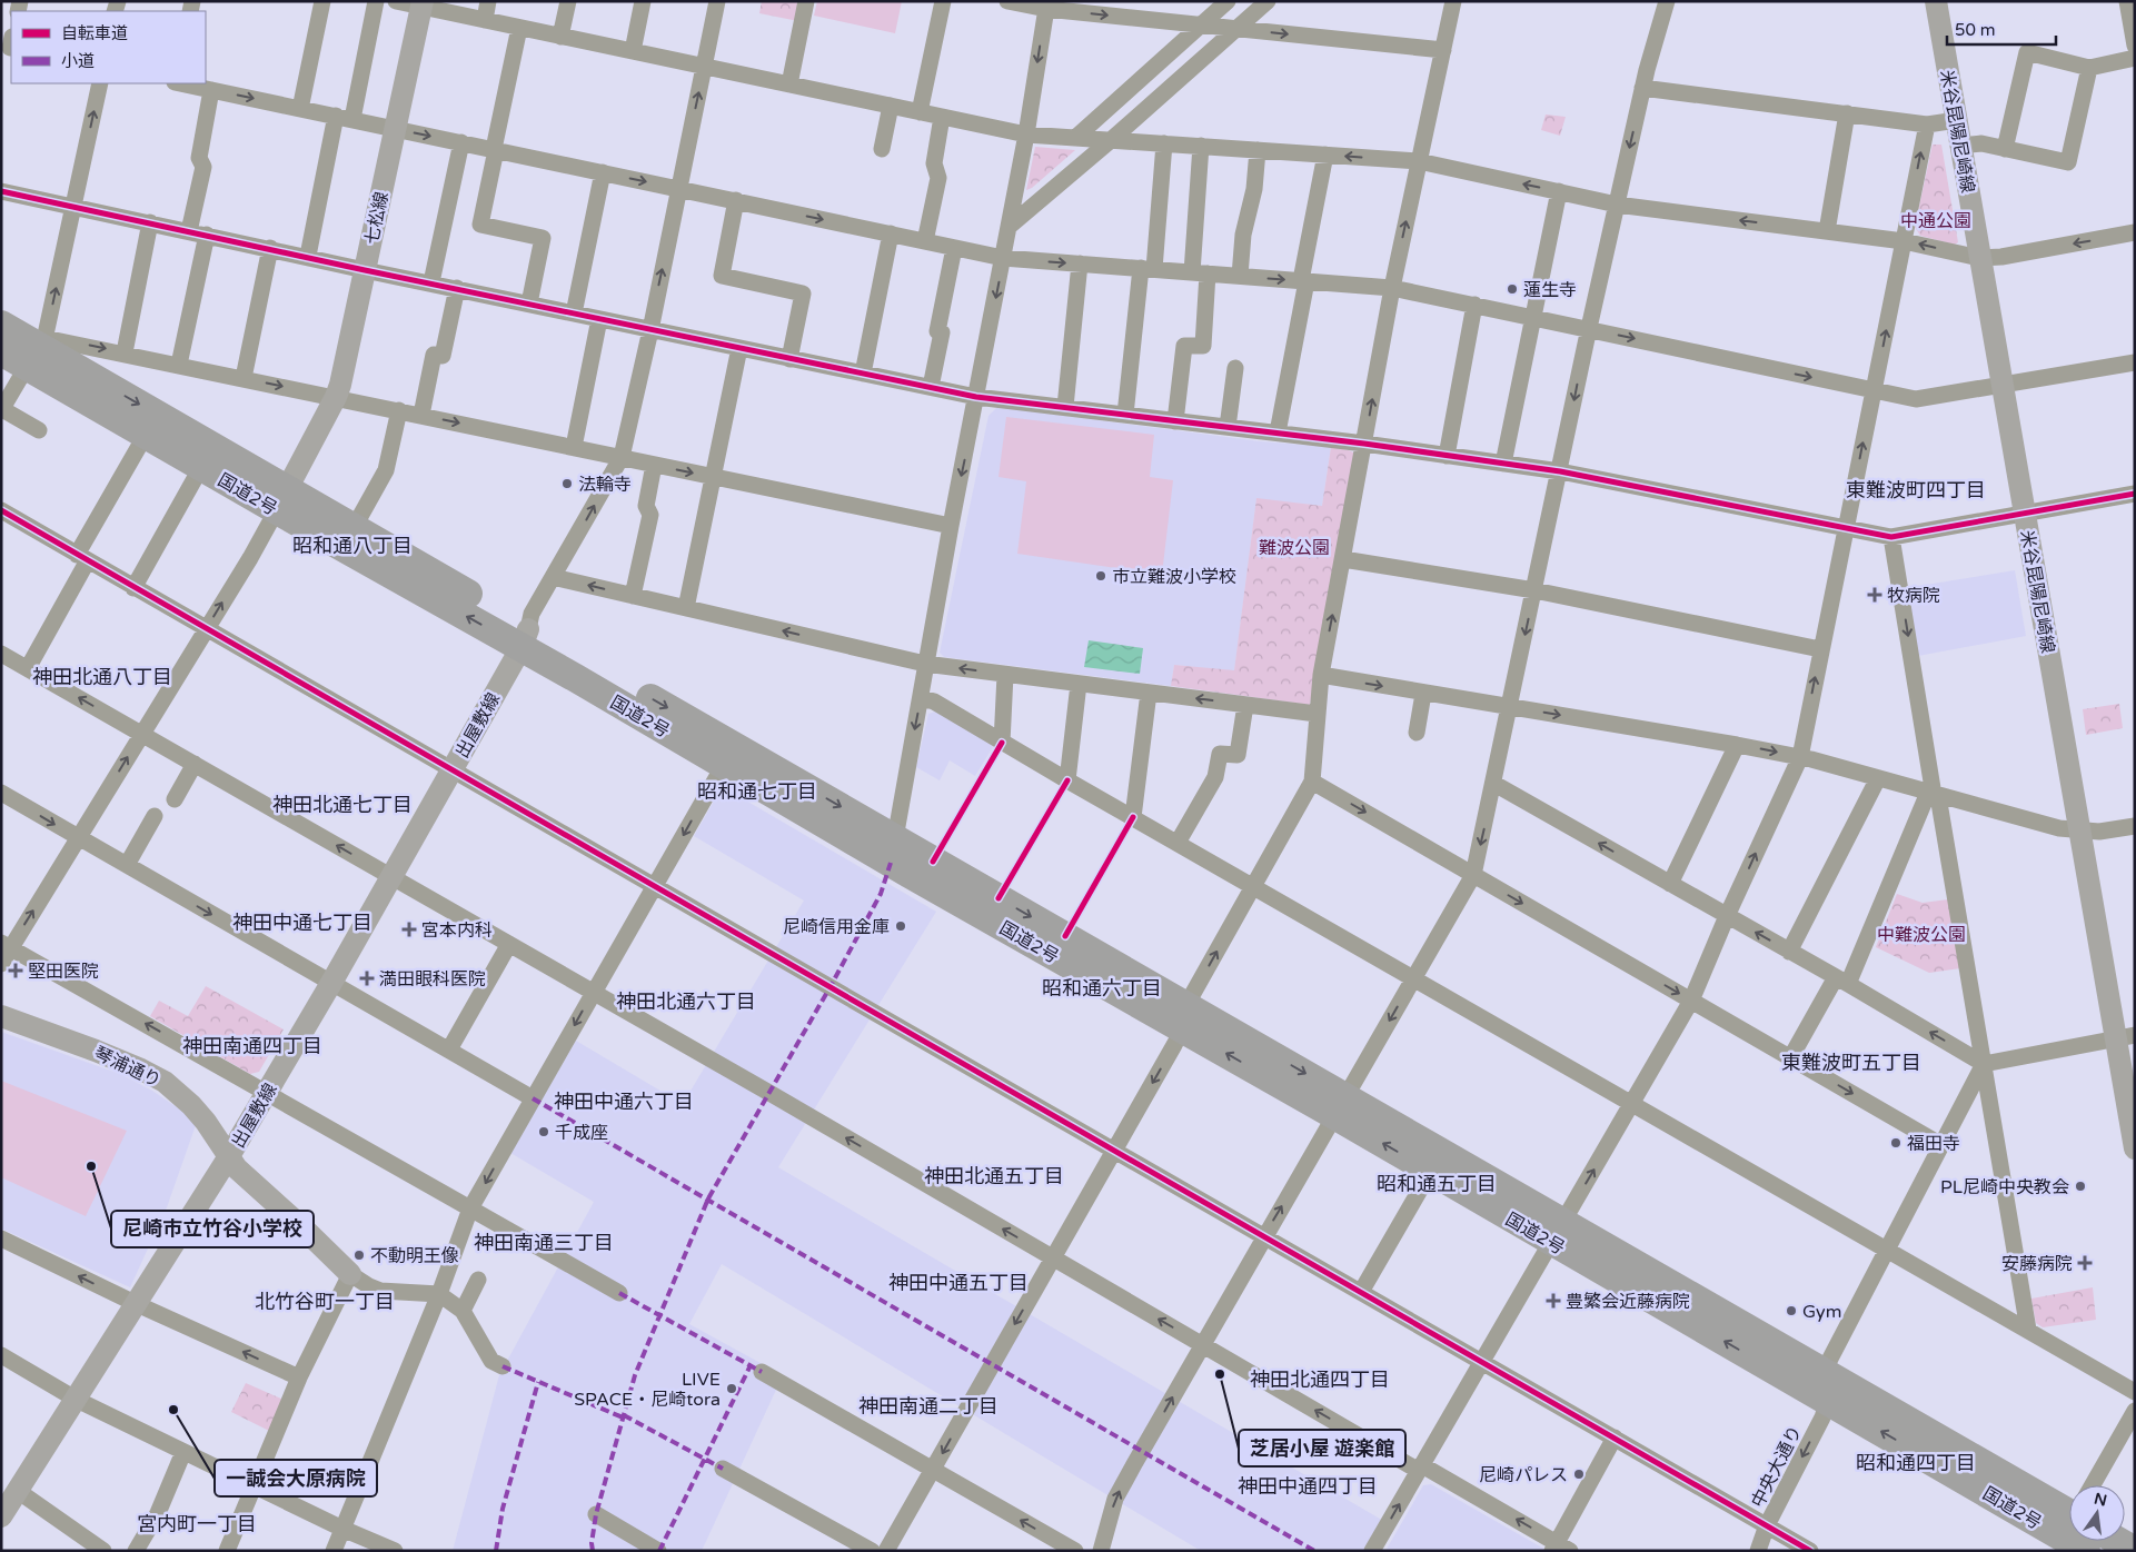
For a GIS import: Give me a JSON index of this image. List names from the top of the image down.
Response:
{
  "streets": {
    "highway": ["国道2号"],
    "street": [
      "米谷昆陽尼崎線",
      "七松線",
      "出屋敷線",
      "琴浦通り",
      "中央大通り"
    ]
  },
  "crossings": [
    ["七松線", "国道2号"],
    ["国道2号", "出屋敷線"],
    ["国道2号", "中央大通り"],
    ["出屋敷線", "琴浦通り"]
  ],
  "districts": [
    "東難波町四丁目",
    "昭和通八丁目",
    "神田北通八丁目",
    "昭和通七丁目",
    "神田北通七丁目",
    "神田中通七丁目",
    "昭和通六丁目",
    "神田北通六丁目",
    "神田南通四丁目",
    "東難波町五丁目",
    "神田中通六丁目",
    "神田北通五丁目",
    "昭和通五丁目",
    "神田南通三丁目",
    "神田中通五丁目",
    "北竹谷町一丁目",
    "神田北通四丁目",
    "神田南通二丁目",
    "昭和通四丁目",
    "神田中通四丁目",
    "宮内町一丁目"
  ],
  "parks": ["中通公園", "難波公園", "中難波公園"],
  "places": {
    "other": [
      "蓮生寺",
      "法輪寺",
      "市立難波小学校",
      "尼崎信用金庫",
      "千成座",
      "福田寺",
      "尼崎市立竹谷小学校",
      "PL尼崎中央教会",
      "不動明王像",
      "Gym",
      "芝居小屋 遊楽館",
      "LIVE SPACE・尼崎tora",
      "一誠会大原病院",
      "尼崎パレス"
    ],
    "health": [
      "牧病院",
      "宮本内科",
      "堅田医院",
      "満田眼科医院",
      "安藤病院",
      "豊繁会近藤病院"
    ]
  },
  "legend": ["自転車道", "小道"],
  "scale_bar": "50 m",
  "north": "top"
}
